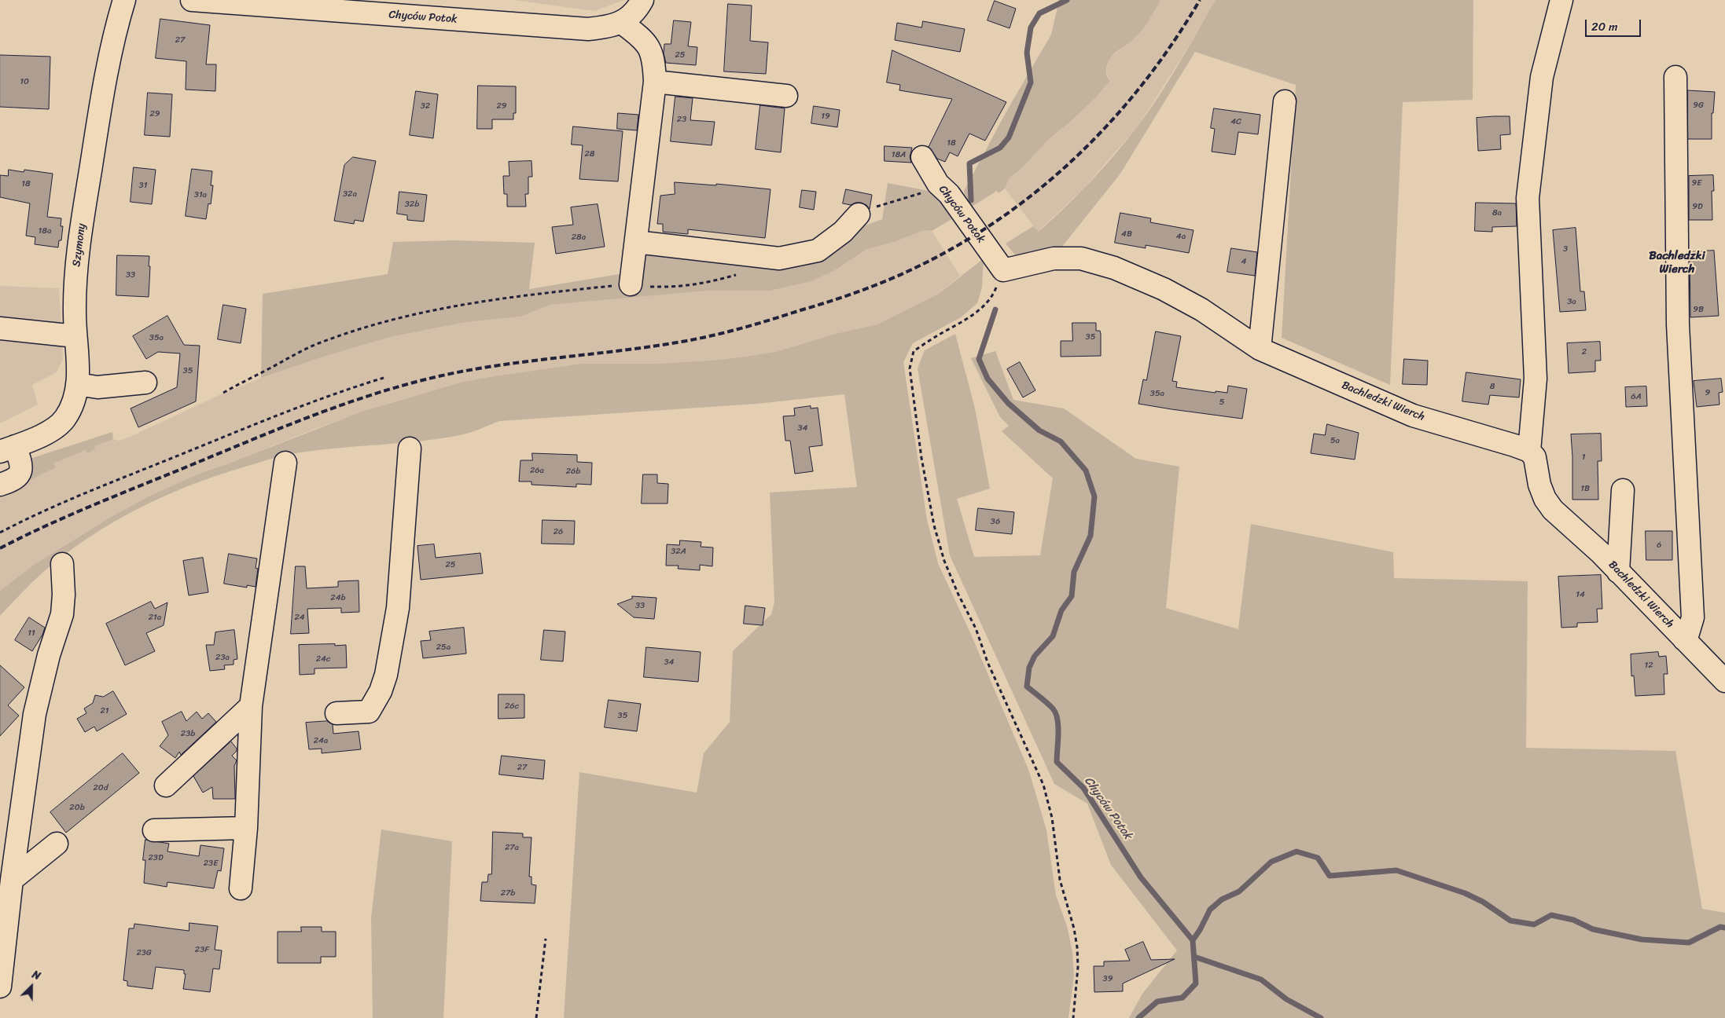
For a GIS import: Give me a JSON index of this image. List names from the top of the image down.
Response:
{
  "streets": {
    "street": ["Chyców Potok", "Szymony", "Bachledzki Wierch"]
  },
  "crossings": [
    ["Chyców Potok", "Bachledzki Wierch"]
  ],
  "districts": ["Bachledzki Wierch"],
  "water": ["Chyców Potok"],
  "house_numbers": [
    "27",
    "25",
    "10",
    "9G",
    "32",
    "29",
    "29",
    "19",
    "23",
    "4C",
    "18",
    "28",
    "18A",
    "9E",
    "18",
    "31",
    "32a",
    "31a",
    "32b",
    "9D",
    "8a",
    "18a",
    "4B",
    "4a",
    "28a",
    "3",
    "4",
    "33",
    "3a",
    "9B",
    "35",
    "35a",
    "2",
    "35",
    "8",
    "9",
    "35a",
    "6A",
    "5",
    "34",
    "5a",
    "1",
    "26a",
    "26b",
    "1B",
    "36",
    "26",
    "6",
    "32A",
    "25",
    "14",
    "24b",
    "33",
    "21a",
    "24",
    "11",
    "25a",
    "23a",
    "24c",
    "34",
    "12",
    "26c",
    "21",
    "35",
    "23b",
    "24a",
    "27",
    "20d",
    "20b",
    "27a",
    "23D",
    "23E",
    "27b",
    "23F",
    "23G",
    "39"
  ],
  "scale_bar": "20 m",
  "north": "top right"
}
